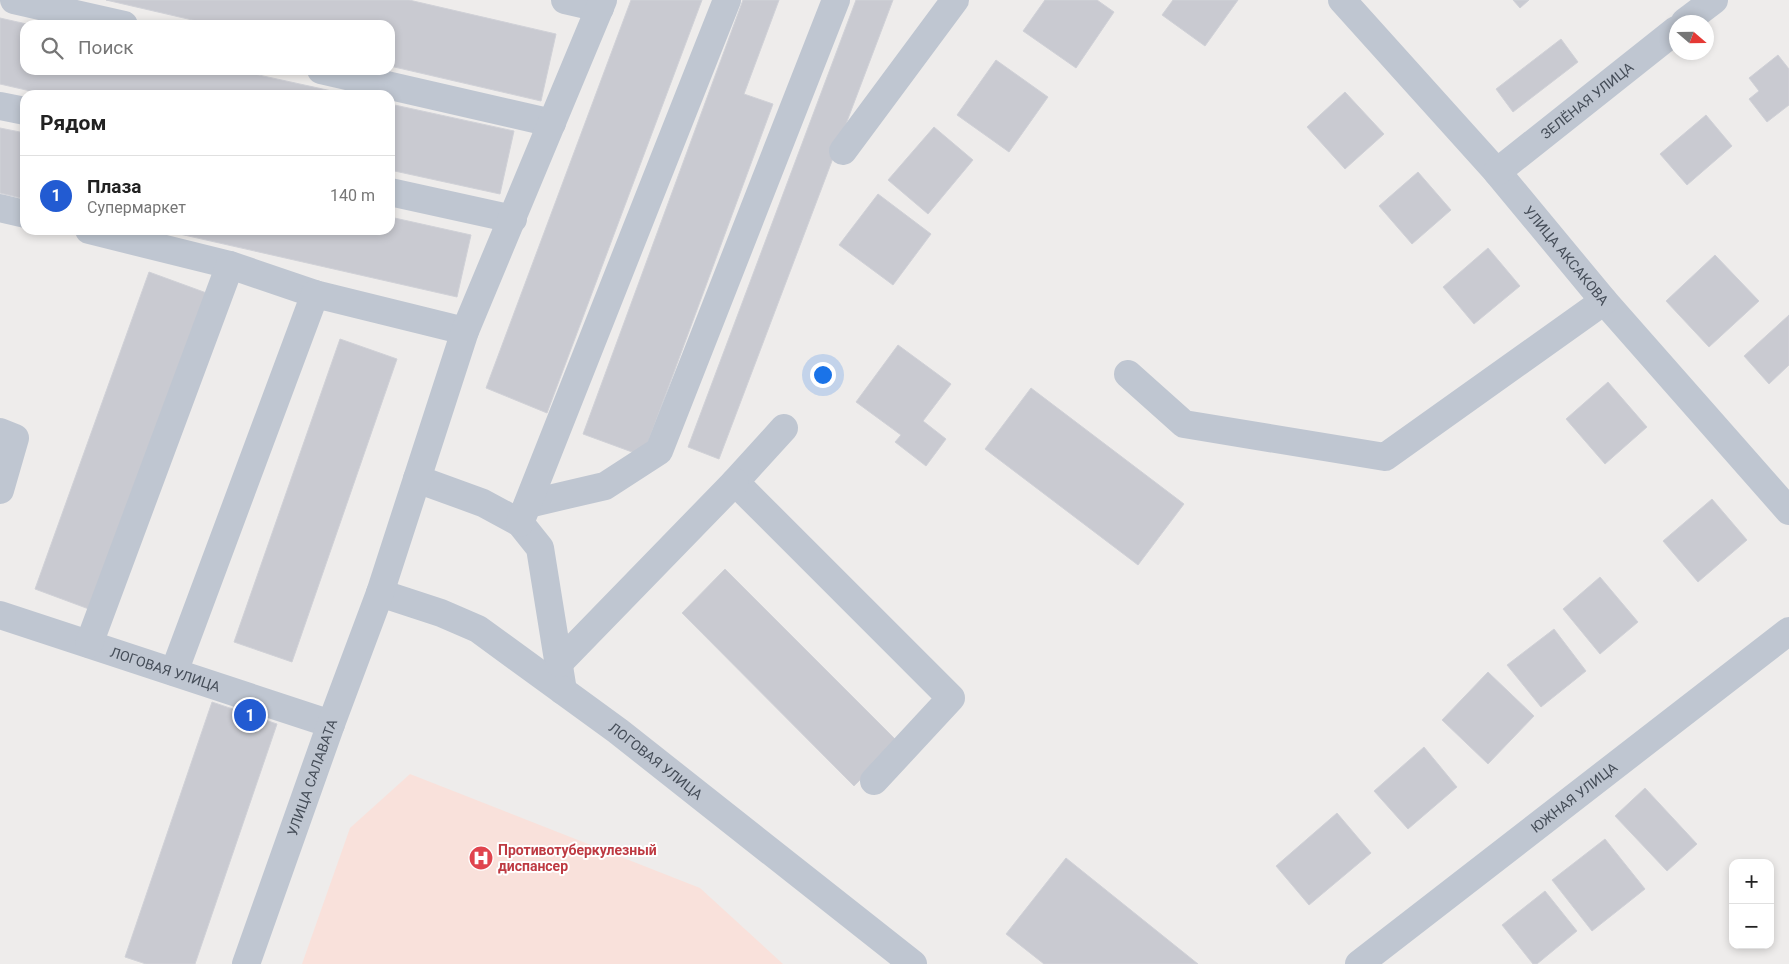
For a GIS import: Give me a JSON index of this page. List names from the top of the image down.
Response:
{
  "streets": {
    "street": [
      "ЗЕЛЁНАЯ УЛИЦА",
      "УЛИЦА АКСАКОВА",
      "ЛОГОВАЯ УЛИЦА",
      "УЛИЦА САЛАВАТА",
      "ЮЖНАЯ УЛИЦА"
    ]
  },
  "crossings": [
    ["ЗЕЛЁНАЯ УЛИЦА", "УЛИЦА АКСАКОВА"],
    ["ЛОГОВАЯ УЛИЦА", "УЛИЦА САЛАВАТА"]
  ],
  "places": {
    "hospital": ["Противотуберкулезный диспансер"]
  },
  "north": "right",
  "page": {
    "search": "Поиск",
    "heading": "Рядом",
    "list": [
      {
        "mark": "1",
        "name": "Плаза",
        "note": "Супермаркет",
        "value": "140 m"
      }
    ],
    "pins": "1",
    "map_buttons": ["+", "−"]
  }
}
